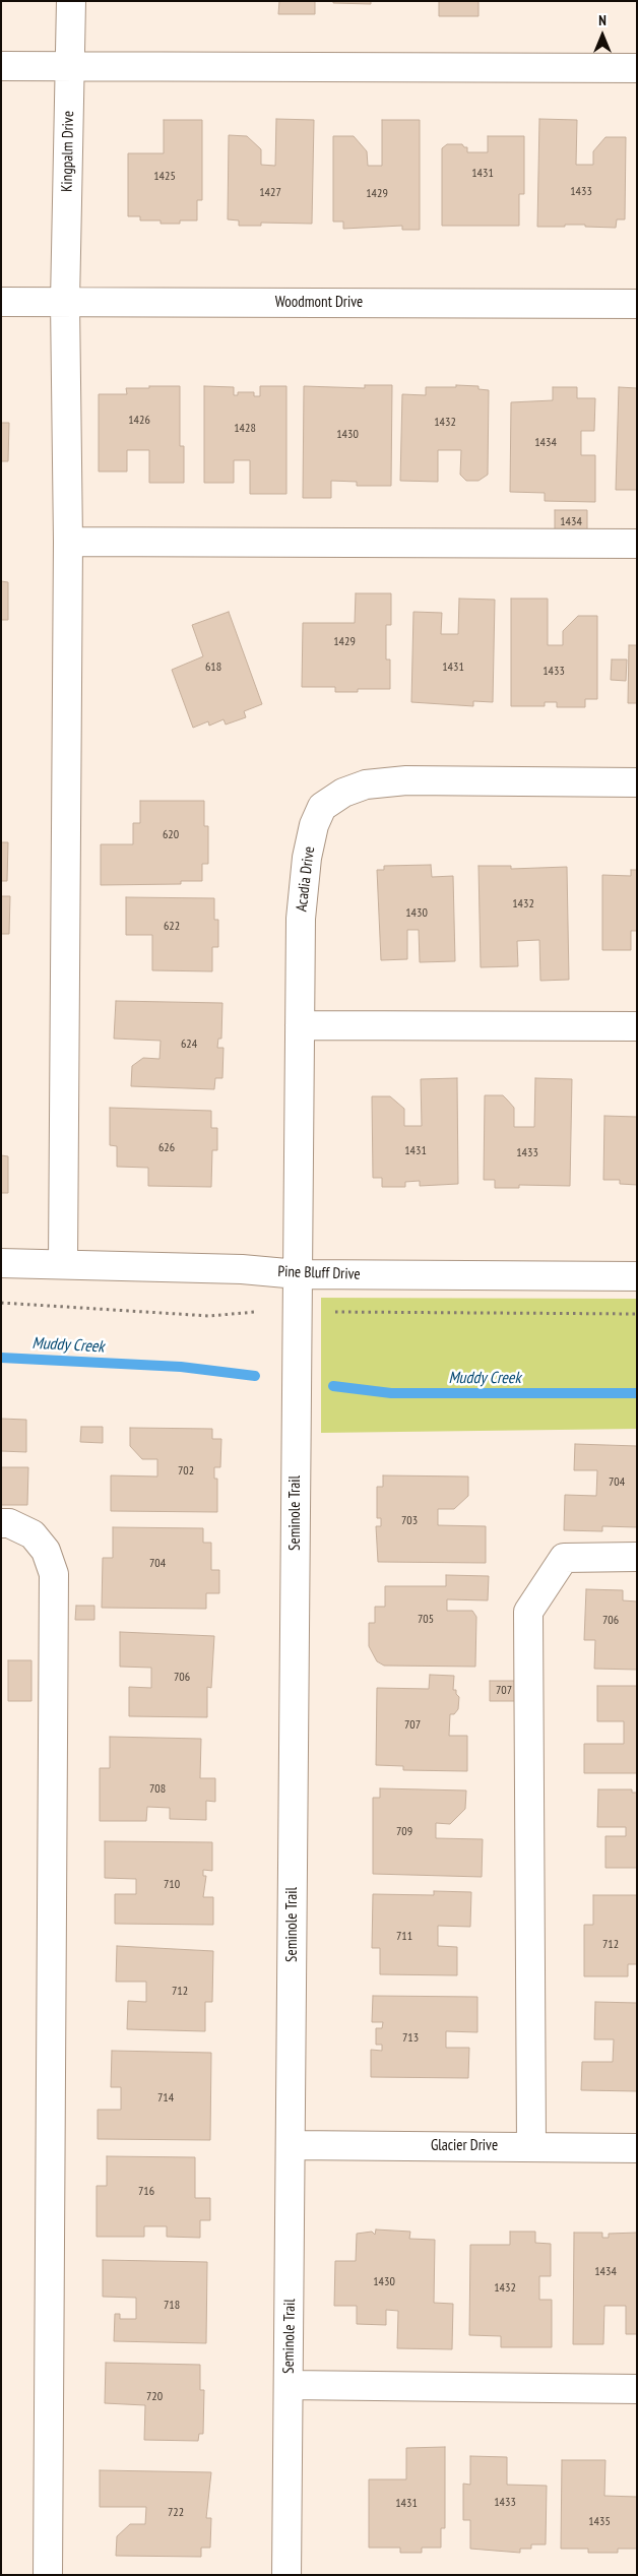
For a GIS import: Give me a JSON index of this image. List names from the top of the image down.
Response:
{
  "streets": {
    "street": [
      "Kingpalm Drive",
      "Woodmont Drive",
      "Acadia Drive",
      "Pine Bluff Drive",
      "Seminole Trail",
      "Glacier Drive"
    ]
  },
  "crossings": [
    ["Kingpalm Drive", "Woodmont Drive"],
    ["Kingpalm Drive", "Pine Bluff Drive"],
    ["Acadia Drive", "Pine Bluff Drive"],
    ["Acadia Drive", "Seminole Trail"],
    ["Pine Bluff Drive", "Seminole Trail"],
    ["Seminole Trail", "Glacier Drive"]
  ],
  "water": ["Muddy Creek"],
  "house_numbers": [
    "1431",
    "1425",
    "1433",
    "1427",
    "1429",
    "1426",
    "1432",
    "1428",
    "1430",
    "1434",
    "1434",
    "1429",
    "618",
    "1431",
    "1433",
    "620",
    "1432",
    "1430",
    "622",
    "624",
    "626",
    "1431",
    "1433",
    "702",
    "704",
    "703",
    "704",
    "705",
    "706",
    "706",
    "707",
    "707",
    "708",
    "709",
    "710",
    "711",
    "712",
    "712",
    "713",
    "714",
    "716",
    "1434",
    "1430",
    "1432",
    "718",
    "720",
    "1433",
    "1431",
    "722",
    "1435"
  ],
  "north": "top"
}
